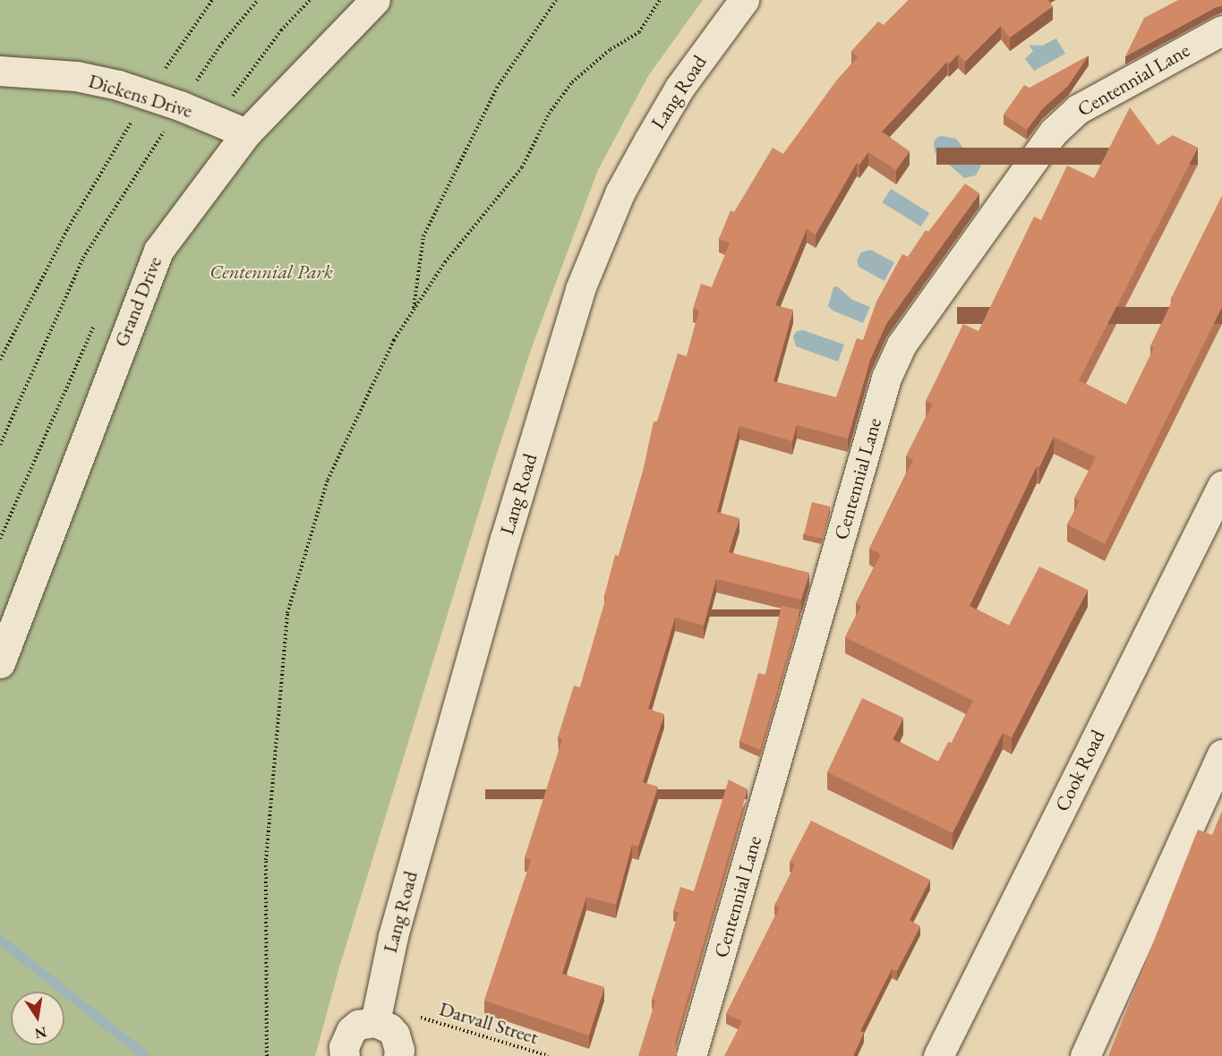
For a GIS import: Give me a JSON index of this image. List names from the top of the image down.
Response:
{
  "streets": {
    "street": [
      "Centennial Lane",
      "Lang Road",
      "Dickens Drive",
      "Grand Drive",
      "Cook Road"
    ],
    "path": ["Darvall Street"]
  },
  "crossings": [
    ["Dickens Drive", "Grand Drive"]
  ],
  "parks": ["Centennial Park"],
  "north": "bottom"
}
